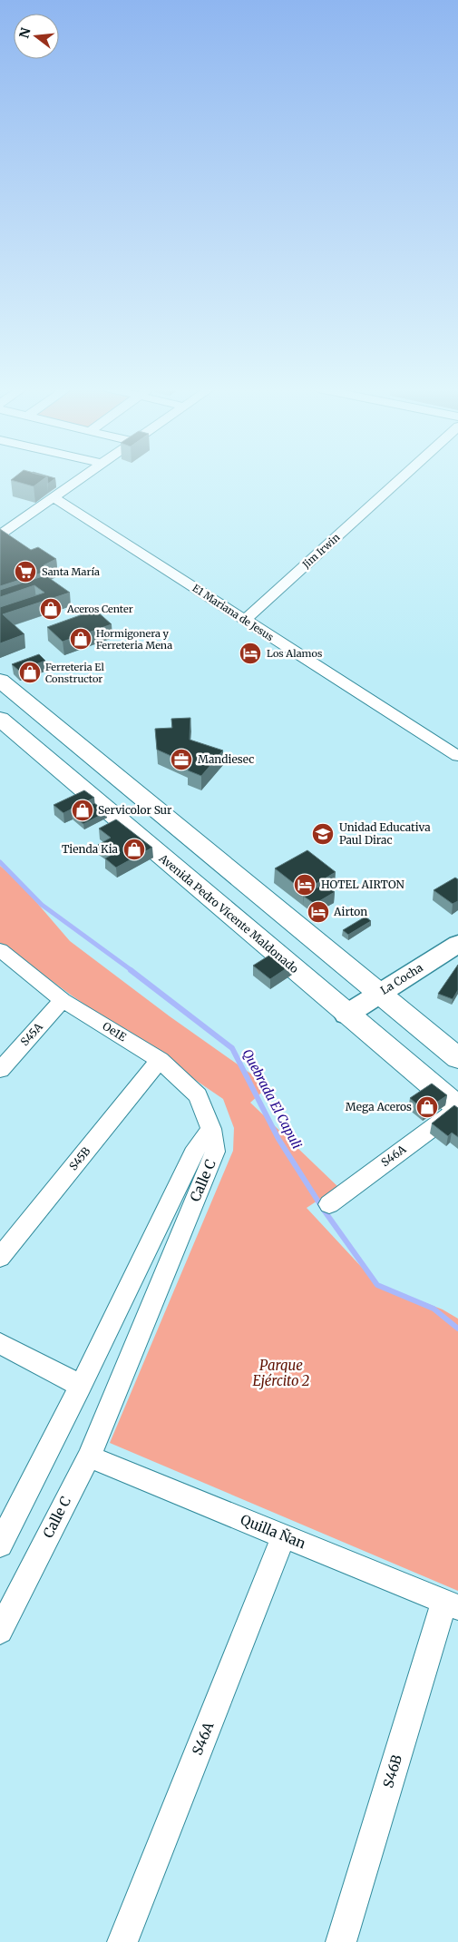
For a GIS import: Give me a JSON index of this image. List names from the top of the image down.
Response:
{
  "streets": {
    "main road": ["Avenida Pedro Vicente Maldonado"],
    "street": [
      "Jim Irwin",
      "E1 Mariana de Jesus",
      "La Cocha",
      "Oe1E",
      "S45A",
      "S46A",
      "S45B",
      "Calle C",
      "Quilla Ñan",
      "S46B"
    ]
  },
  "crossings": [
    ["Jim Irwin", "E1 Mariana de Jesus"],
    ["Avenida Pedro Vicente Maldonado", "La Cocha"],
    ["Avenida Pedro Vicente Maldonado", "S46A"],
    ["Oe1E", "S45A"],
    ["Oe1E", "S45B"],
    ["Oe1E", "Calle C"],
    ["S46A", "Quilla Ñan"],
    ["Calle C", "Quilla Ñan"],
    ["Quilla Ñan", "S46B"]
  ],
  "water": ["Quebrada El Capuli"],
  "parks": ["Parque Ejército 2"],
  "places": {
    "supermarket": ["Santa María"],
    "shop": [
      "Aceros Center",
      "Hormigonera y Ferreteria Mena",
      "Ferreteria El Constructor",
      "Servicolor Sur",
      "Tienda Kia",
      "Mega Aceros"
    ],
    "hotel": ["Los Alamos", "HOTEL AIRTON", "Airton"],
    "office": ["Mandiesec"],
    "school or university": ["Unidad Educativa Paul Dirac"]
  },
  "north": "left"
}
